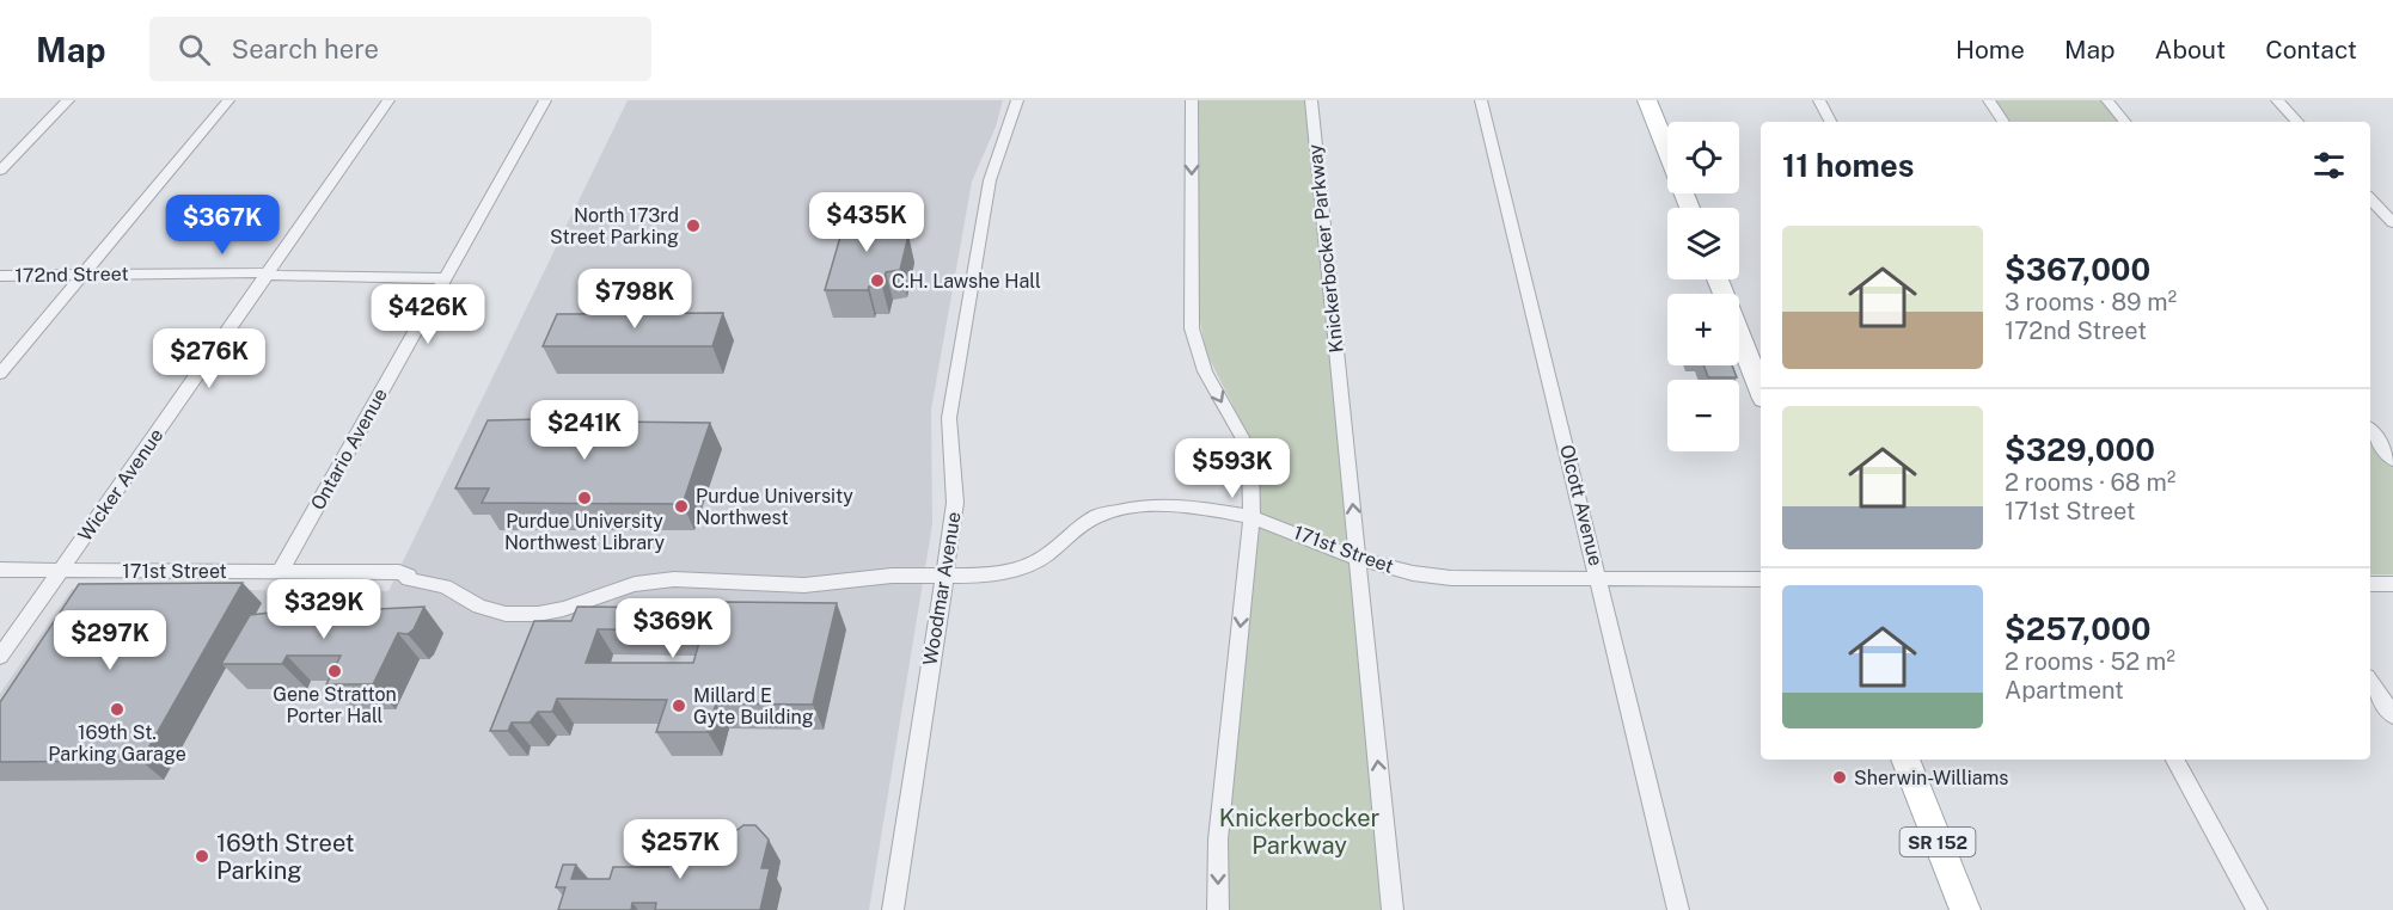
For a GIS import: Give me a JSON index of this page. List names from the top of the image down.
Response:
{
  "streets": {
    "main road": ["SR 152"],
    "street": [
      "Knickerbocker Parkway",
      "172nd Street",
      "Ontario Avenue",
      "Wicker Avenue",
      "Olcott Avenue",
      "171st Street",
      "Woodmar Avenue"
    ]
  },
  "crossings": [
    ["Knickerbocker Parkway", "171st Street"],
    ["172nd Street", "Ontario Avenue"],
    ["172nd Street", "Wicker Avenue"],
    ["Ontario Avenue", "171st Street"],
    ["Wicker Avenue", "171st Street"],
    ["Olcott Avenue", "171st Street"],
    ["171st Street", "Woodmar Avenue"]
  ],
  "parks": ["Knickerbocker Parkway"],
  "places": [
    "North 173rd Street Parking",
    "C.H. Lawshe Hall",
    "Purdue University Northwest Library",
    "Purdue University Northwest",
    "Gene Stratton Porter Hall",
    "Millard E Gyte Building",
    "169th St. Parking Garage",
    "Sherwin-Williams",
    "169th Street Parking"
  ],
  "page": {
    "header": "Map",
    "search": "Search here",
    "nav": [
      "Home",
      "Map",
      "About",
      "Contact"
    ],
    "map_buttons": ["+", "−"],
    "heading": "11 homes",
    "price": [
      "$435K",
      "$367K",
      "$798K",
      "$426K",
      "$276K",
      "$241K",
      "$593K",
      "$329K",
      "$369K",
      "$297K",
      "$257K"
    ],
    "list": [
      {
        "name": "$367,000",
        "note": "3 rooms · 89 m² · 172nd Street"
      },
      {
        "name": "$329,000",
        "note": "2 rooms · 68 m² · 171st Street"
      },
      {
        "name": "$257,000",
        "note": "2 rooms · 52 m² · Apartment"
      }
    ]
  }
}
